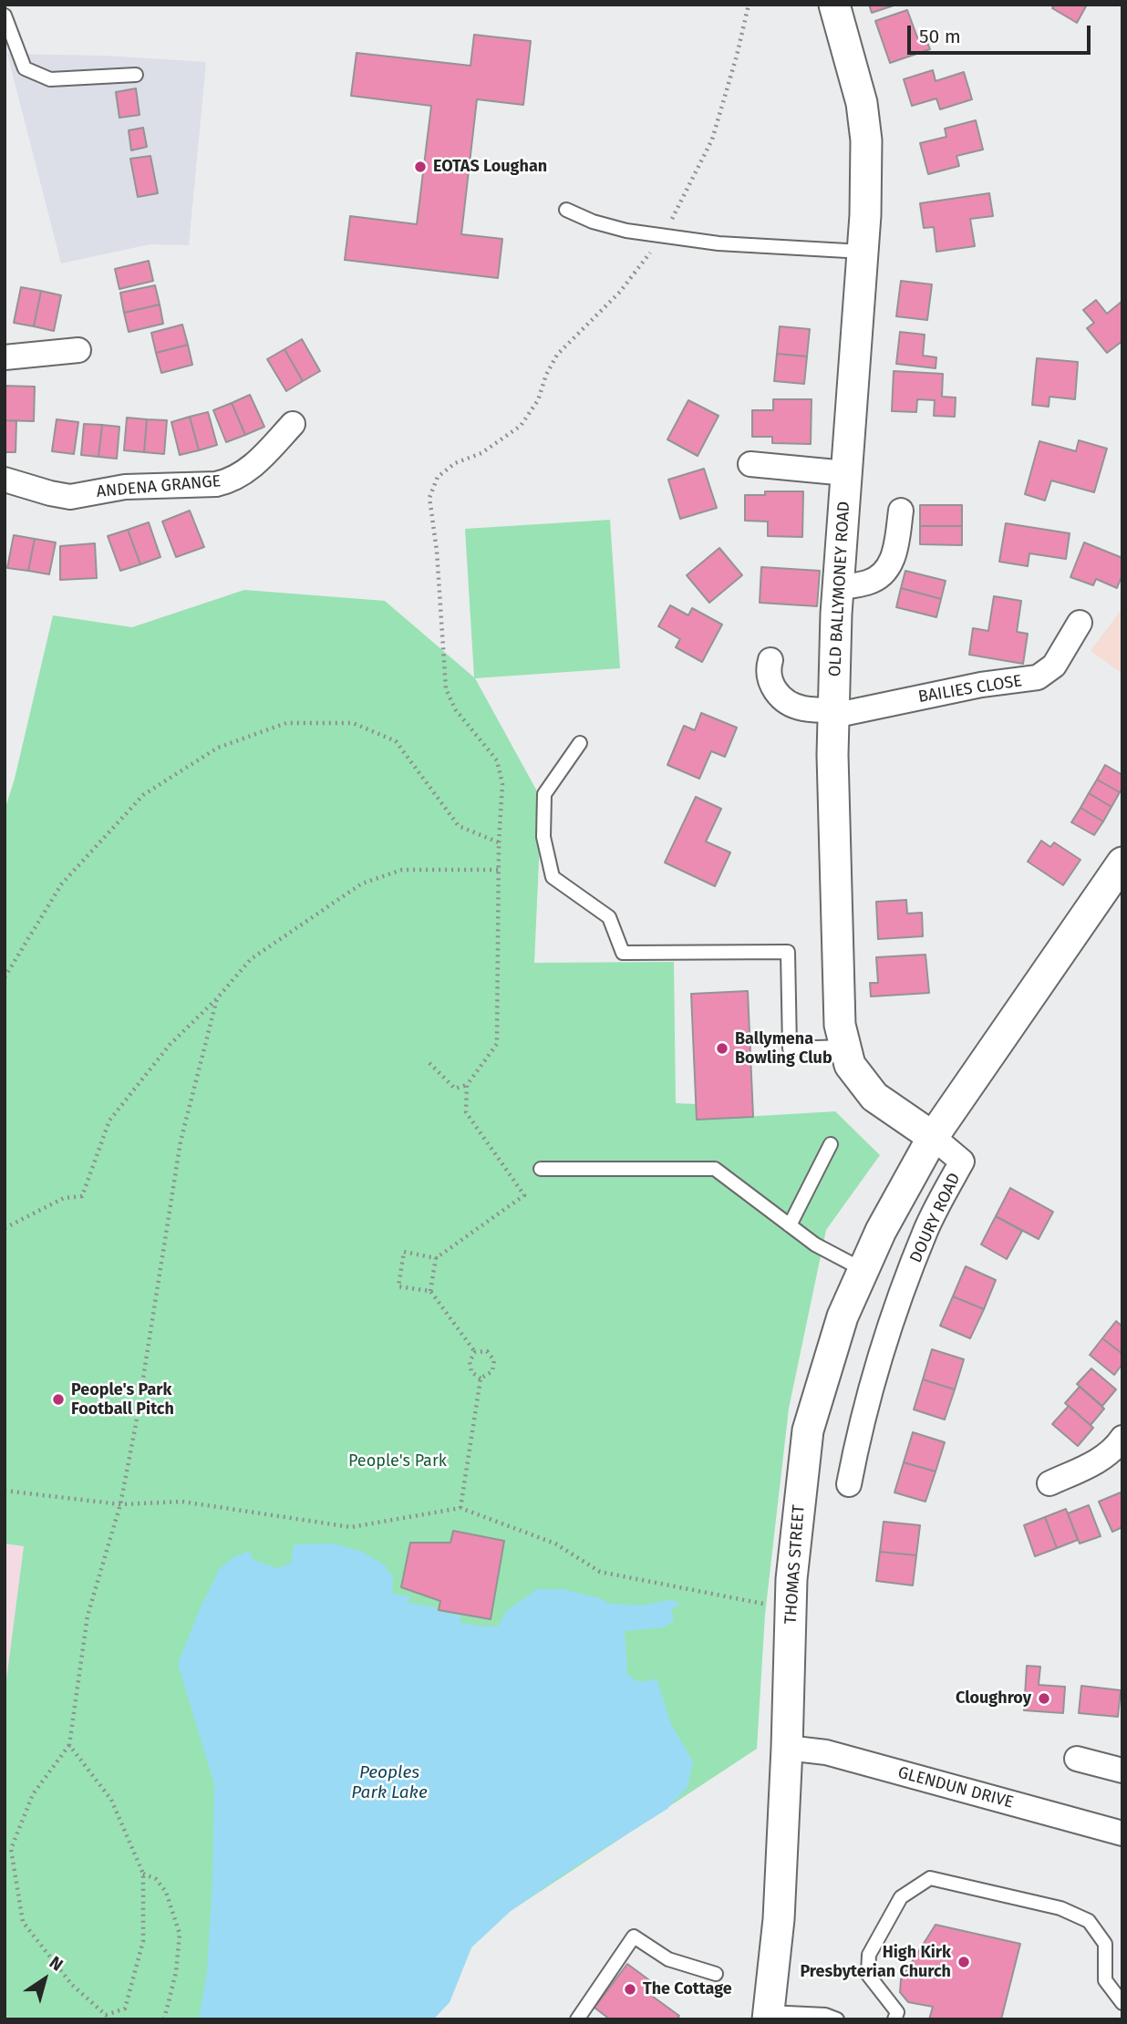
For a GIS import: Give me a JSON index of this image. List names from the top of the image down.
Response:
{
  "streets": {
    "street": [
      "ANDENA GRANGE",
      "OLD BALLYMONEY ROAD",
      "BAILIES CLOSE",
      "DOURY ROAD",
      "THOMAS STREET",
      "GLENDUN DRIVE"
    ]
  },
  "crossings": [
    ["OLD BALLYMONEY ROAD", "BAILIES CLOSE"],
    ["OLD BALLYMONEY ROAD", "DOURY ROAD"],
    ["OLD BALLYMONEY ROAD", "THOMAS STREET"],
    ["DOURY ROAD", "THOMAS STREET"],
    ["THOMAS STREET", "GLENDUN DRIVE"]
  ],
  "water": ["Peoples Park Lake"],
  "parks": ["People's Park"],
  "places": [
    "EOTAS Loughan",
    "Ballymena Bowling Club",
    "People's Park Football Pitch",
    "Cloughroy",
    "High Kirk Presbyterian Church",
    "The Cottage"
  ],
  "scale_bar": "50 m",
  "north": "top right"
}
